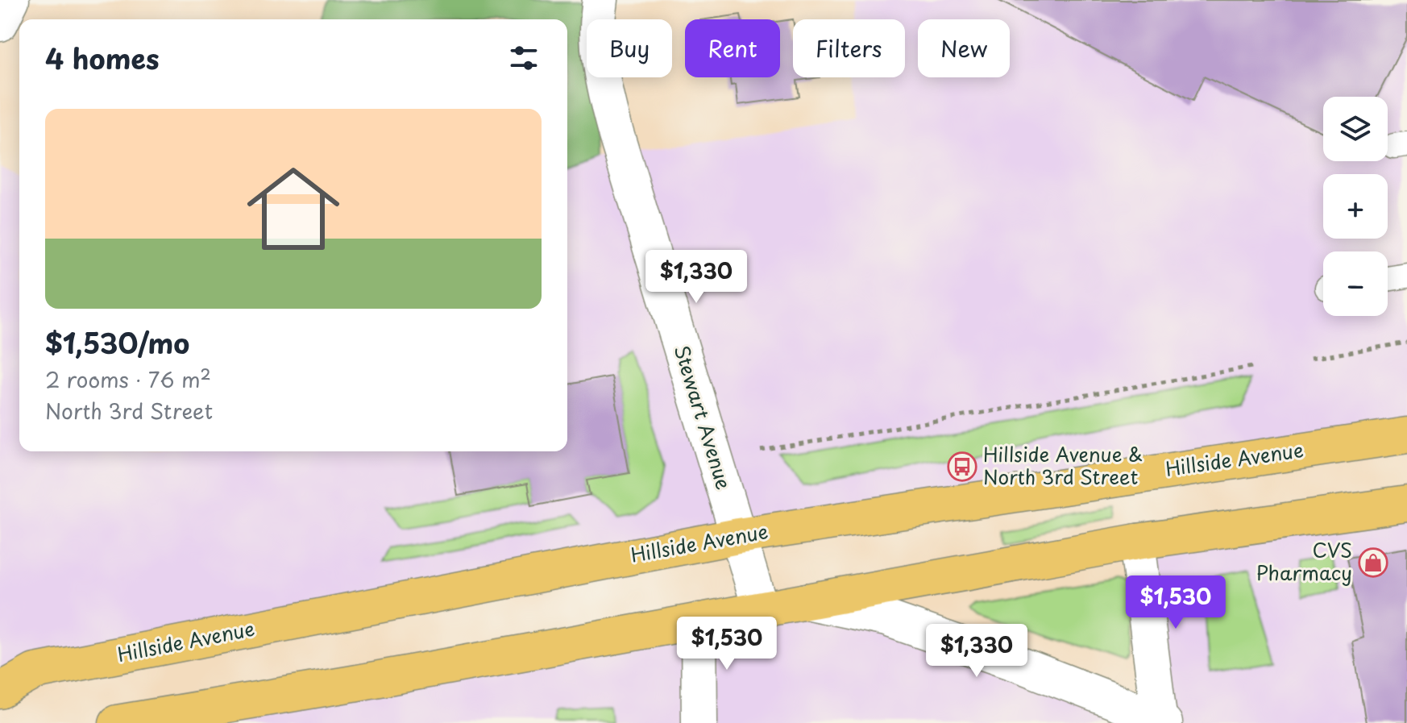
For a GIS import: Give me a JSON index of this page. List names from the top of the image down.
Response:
{
  "streets": {
    "main road": ["Hillside Avenue"],
    "street": ["Stewart Avenue"]
  },
  "crossings": [
    ["Stewart Avenue", "Hillside Avenue"]
  ],
  "places": {
    "bus stop": ["Hillside Avenue & North 3rd Street"],
    "shop": ["CVS Pharmacy"]
  },
  "page": {
    "chip": [
      "Buy",
      "Rent",
      "Filters",
      "New"
    ],
    "heading": "4 homes",
    "map_buttons": ["+", "−"],
    "list": [
      {
        "name": "$1,530/mo",
        "note": "2 rooms · 76 m² · North 3rd Street"
      }
    ],
    "price": [
      "$1,330",
      "$1,530",
      "$1,530",
      "$1,330"
    ]
  }
}
